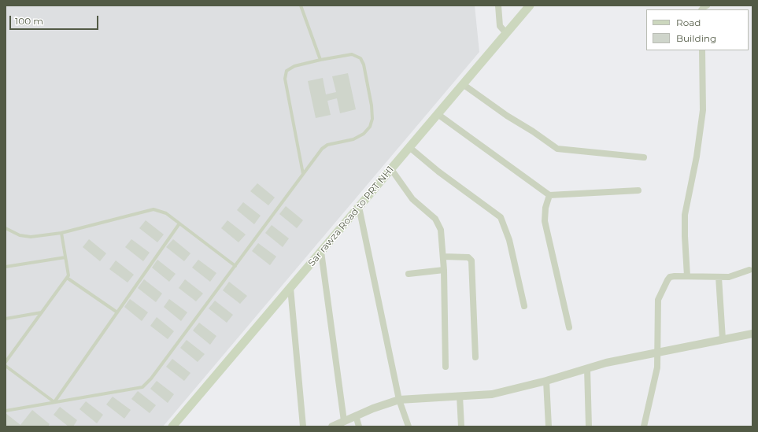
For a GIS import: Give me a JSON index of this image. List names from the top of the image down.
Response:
{
  "streets": {
    "main road": ["Sar rawza Road to PRT NH1"]
  },
  "legend": ["Road", "Building"],
  "scale_bar": "100 m"
}
